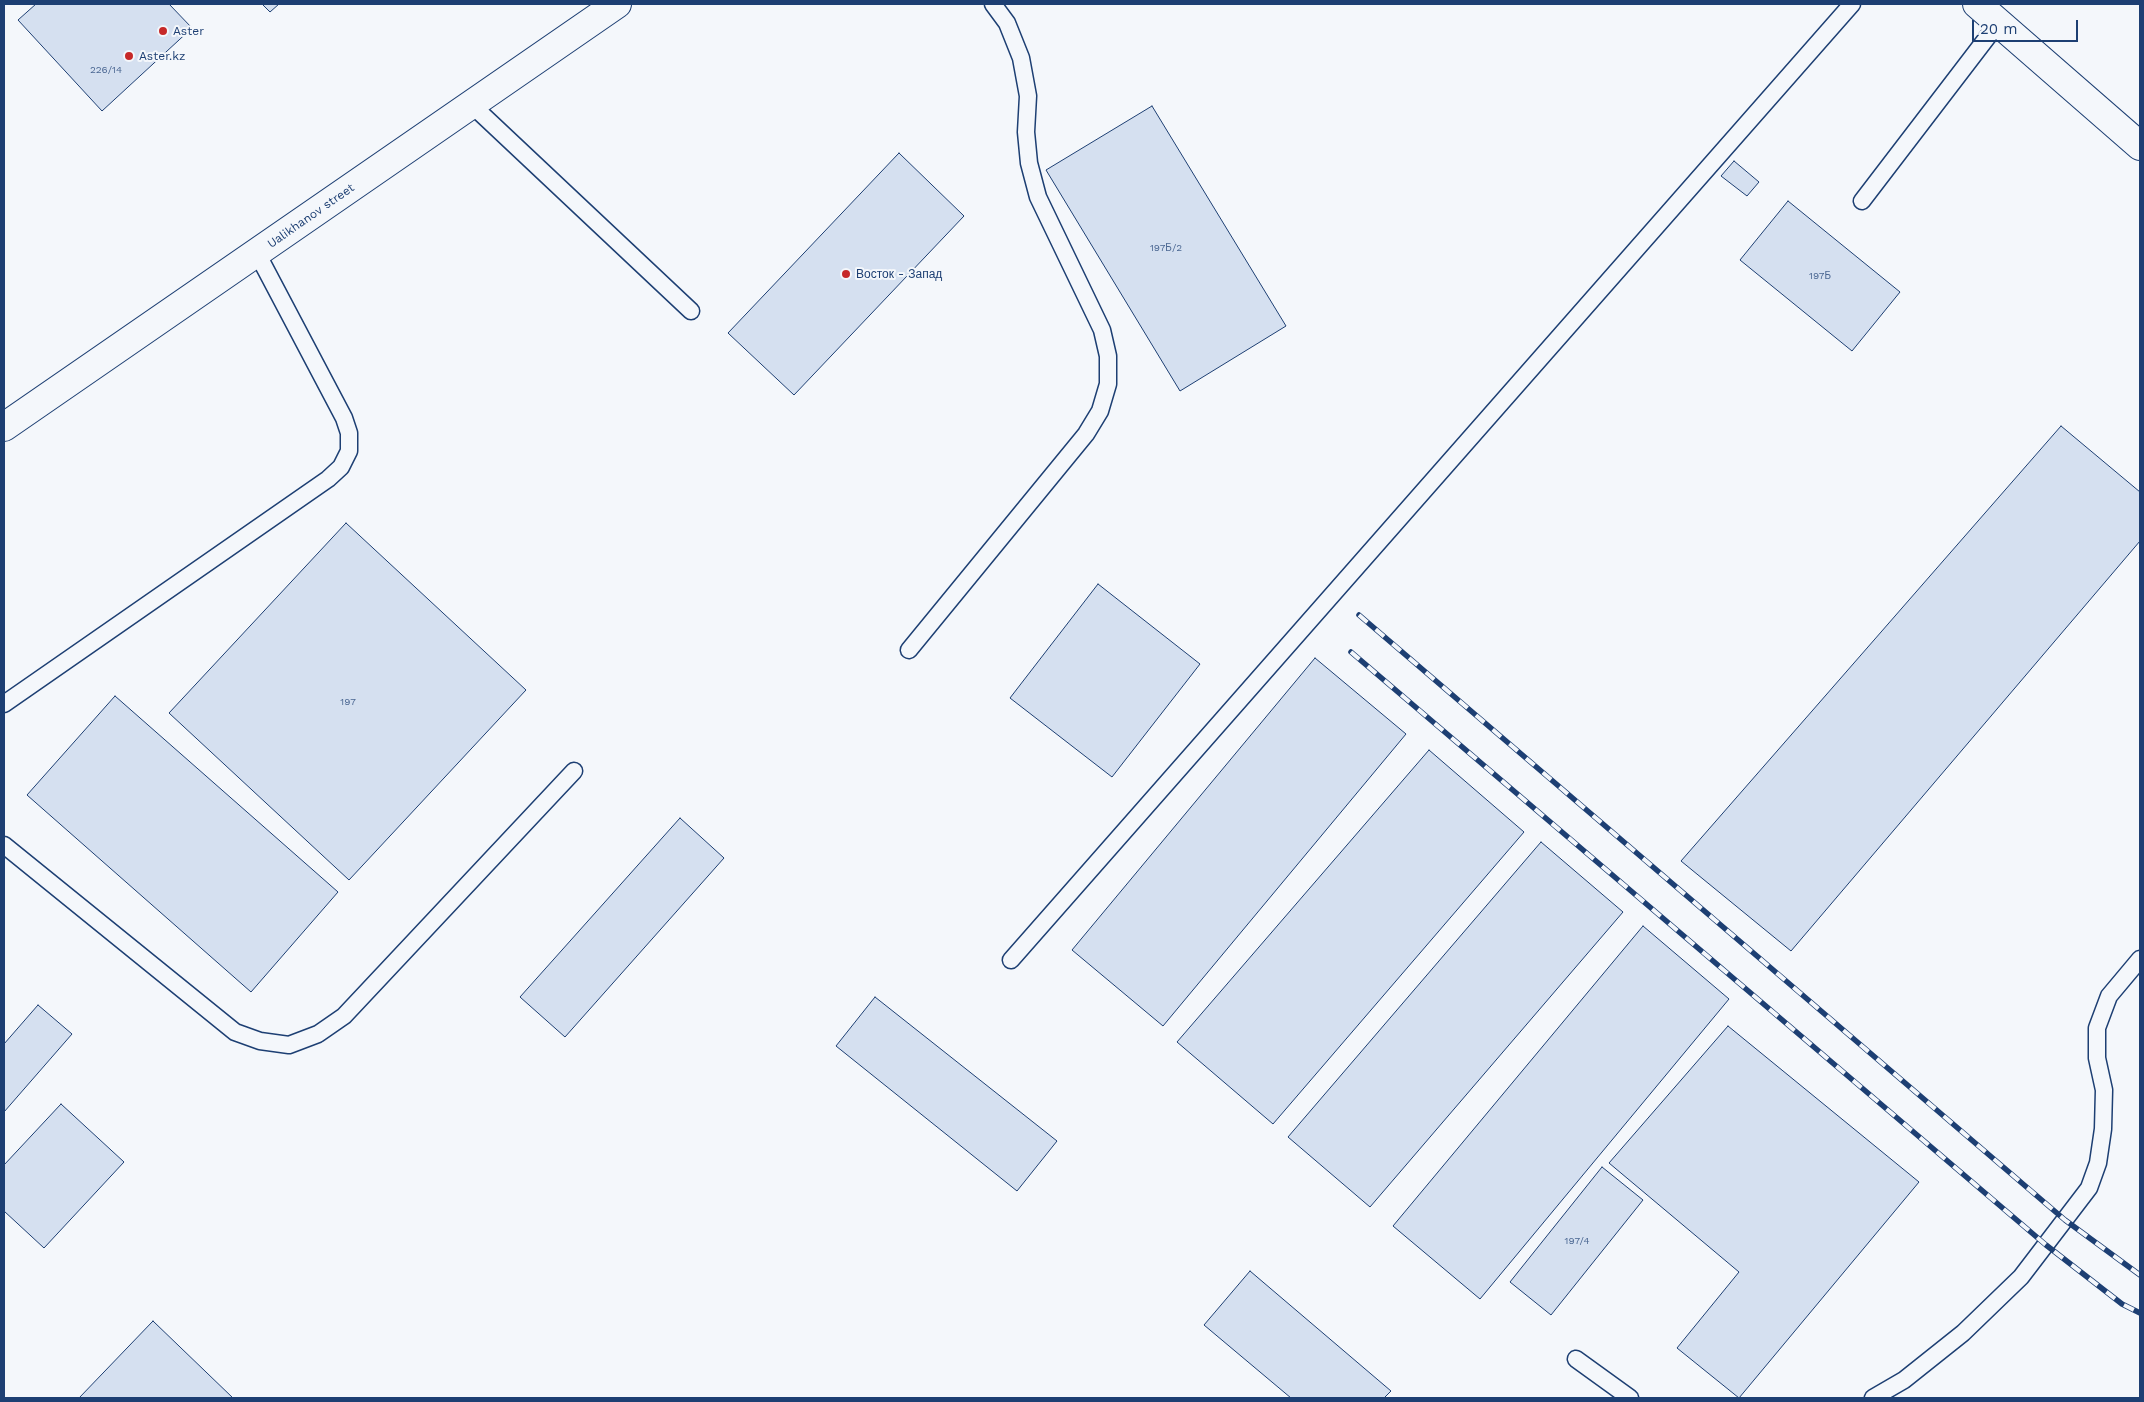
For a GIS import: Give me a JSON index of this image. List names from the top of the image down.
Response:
{
  "streets": {
    "main road": ["Ualikhanov street"]
  },
  "places": ["Aster", "Aster.kz", "Восток - Запад"],
  "house_numbers": [
    "226/14",
    "197Б/2",
    "197Б",
    "197",
    "197/4"
  ],
  "scale_bar": "20 m"
}
